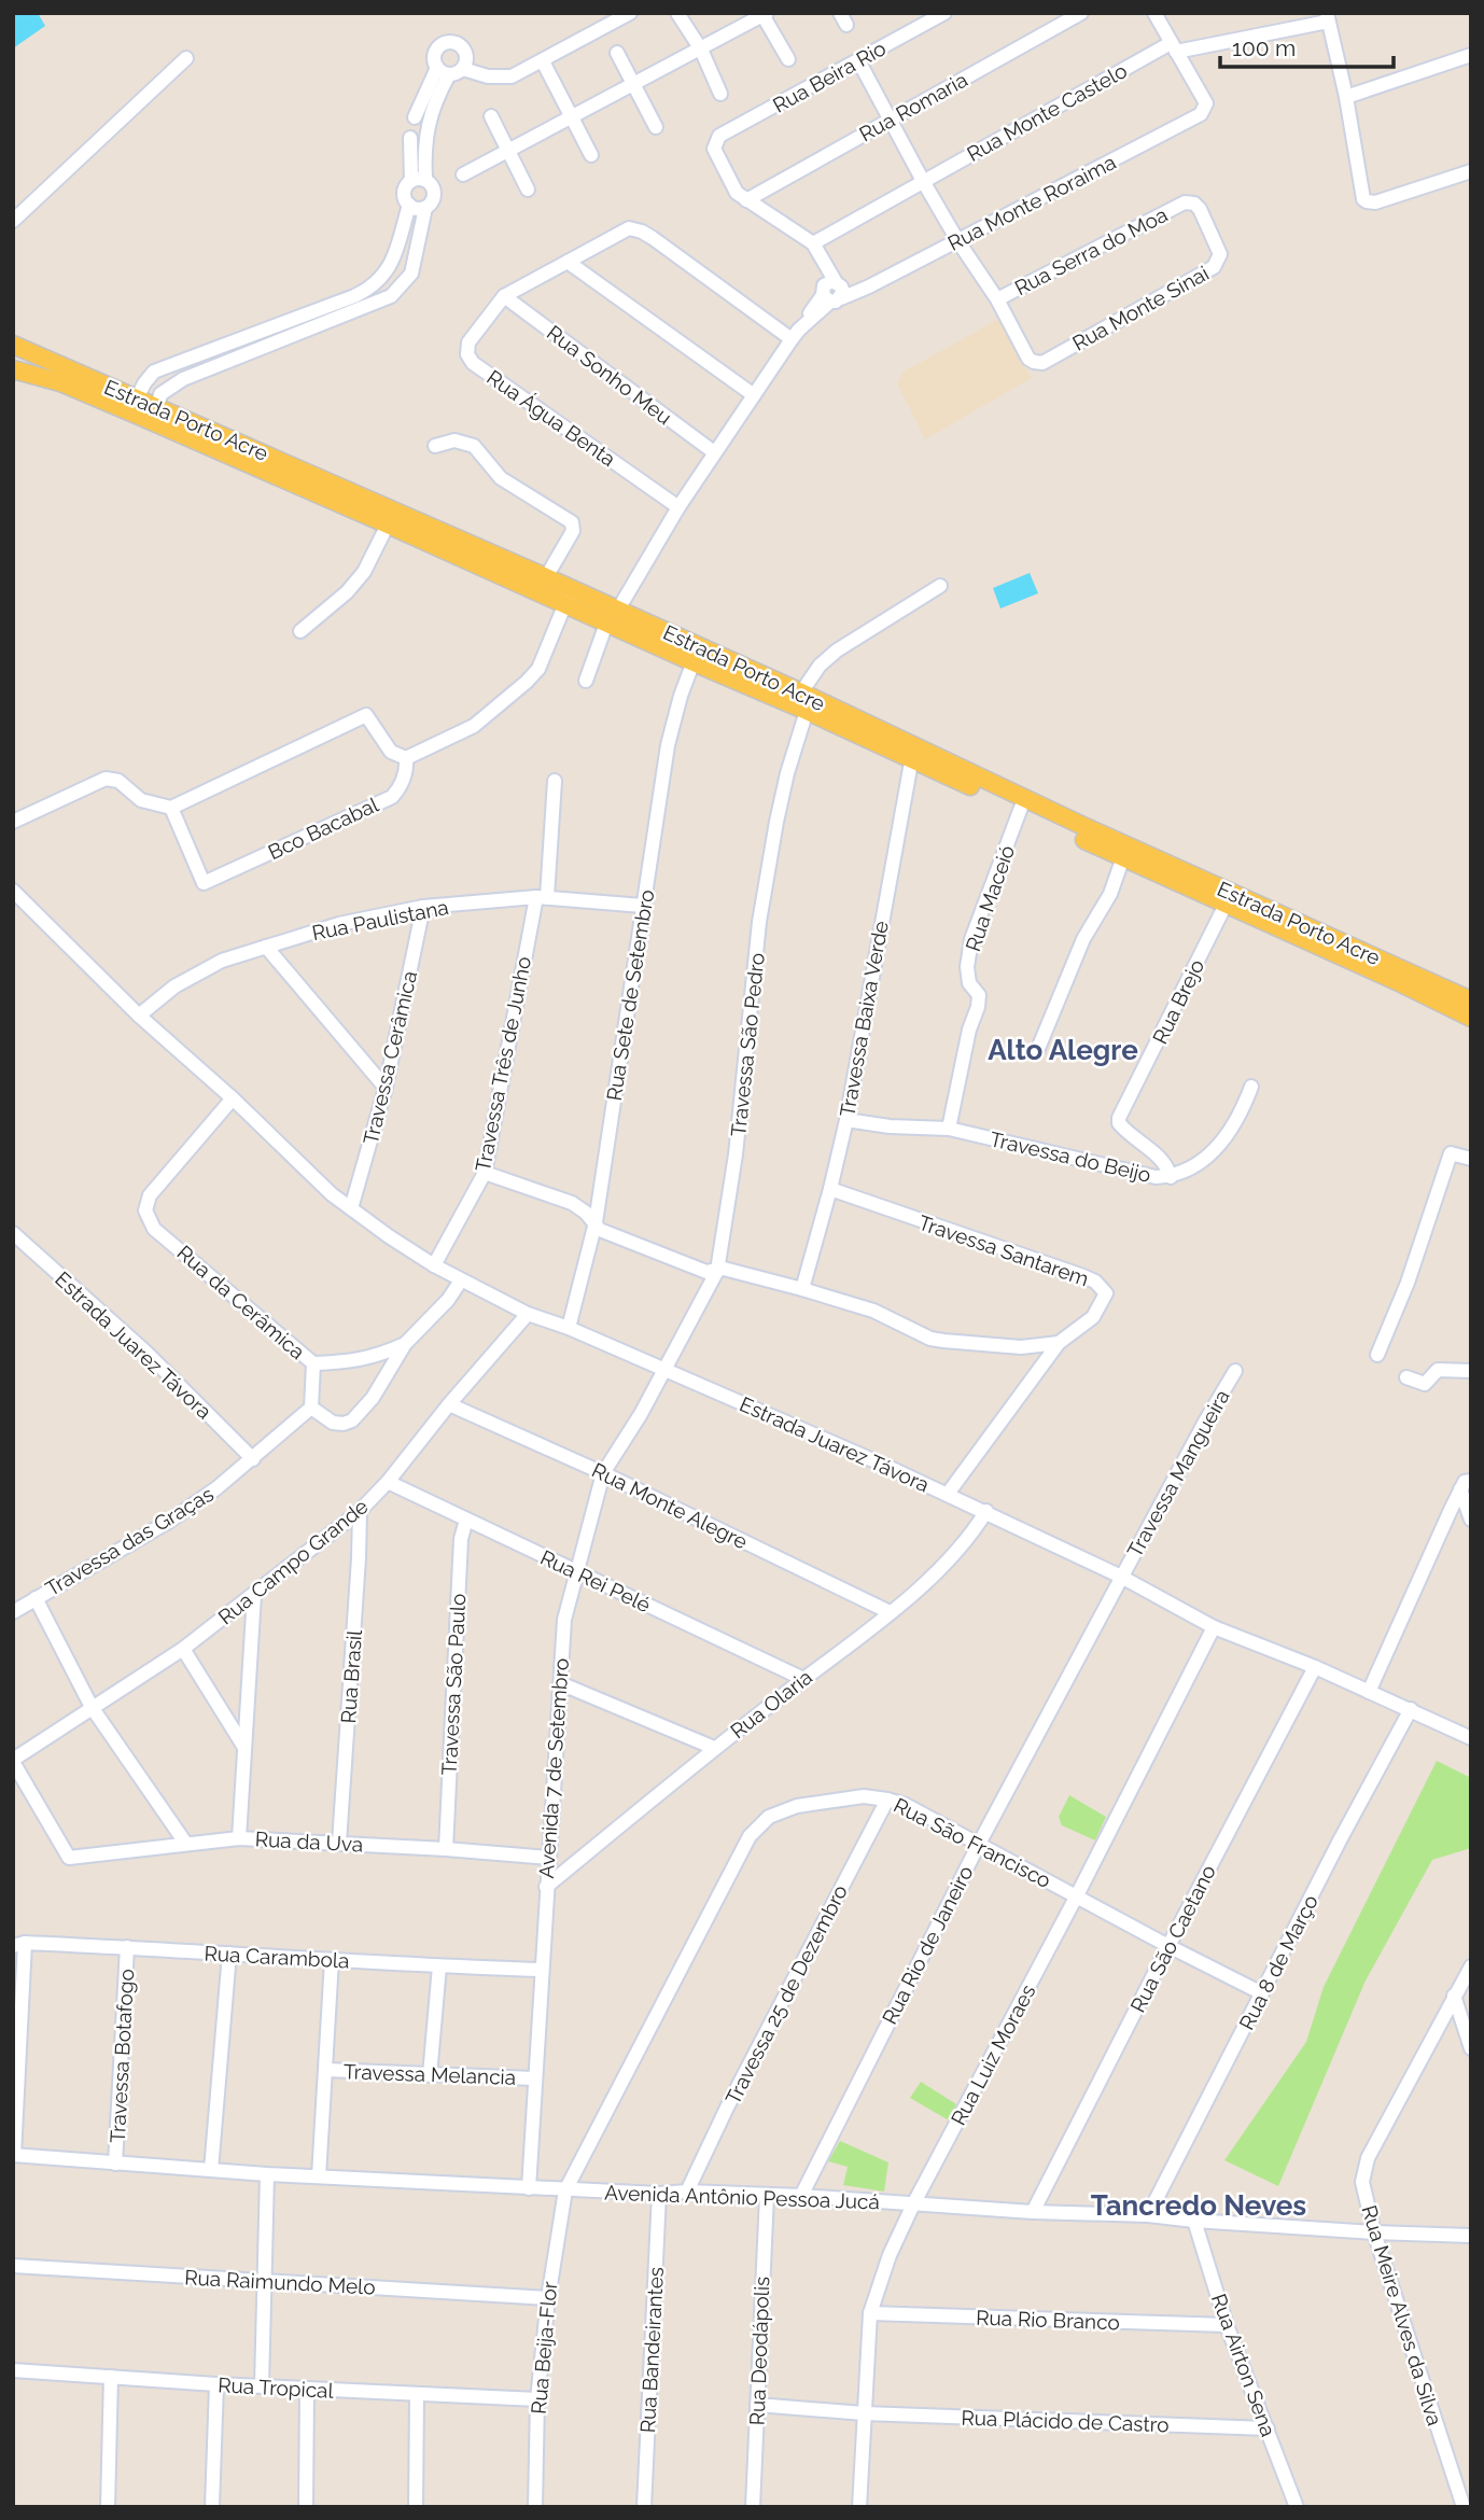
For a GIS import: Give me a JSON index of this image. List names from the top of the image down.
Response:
{
  "streets": {
    "main road": ["Estrada Porto Acre"],
    "street": [
      "Rua Beira Rio",
      "Rua Romaria",
      "Rua Monte Castelo",
      "Rua Monte Roraima",
      "Rua Serra do Moa",
      "Rua Monte Sinai",
      "Rua Sonho Meu",
      "Rua Água Benta",
      "Bco Bacabal",
      "Rua Maceió",
      "Rua Paulistana",
      "Rua Sete de Setembro",
      "Rua Brejo",
      "Travessa Baixa Verde",
      "Travessa São Pedro",
      "Travessa Cerâmica",
      "Travessa Três de Junho",
      "Travessa do Beijo",
      "Travessa Santarem",
      "Rua da Cerâmica",
      "Estrada Juarez Távora",
      "Travessa Mangueira",
      "Rua Monte Alegre",
      "Travessa das Graças",
      "Rua Campo Grande",
      "Rua Rei Pelé",
      "Rua Brasil",
      "Travessa São Paulo",
      "Rua Olaria",
      "Avenida 7 de Setembro",
      "Rua da Uva",
      "Rua São Francisco",
      "Rua São Caetano",
      "Rua Rio de Janeiro",
      "Rua Carambola",
      "Rua 8 de Março",
      "Travessa 25 de Dezembro",
      "Rua Luiz Moraes",
      "Travessa Botafogo",
      "Travessa Melancia",
      "Avenida Antônio Pessoa Jucá",
      "Rua Raimundo Melo",
      "Rua Meire Alves da Silva",
      "Rua Rio Branco",
      "Rua Beija-Flor",
      "Rua Bandeirantes",
      "Rua Deodápolis",
      "Rua Airton Sena",
      "Rua Tropical",
      "Rua Plácido de Castro"
    ]
  },
  "crossings": [
    ["Rua Beira Rio", "Rua Romaria"],
    ["Rua Monte Castelo", "Rua Monte Roraima"],
    ["Rua Serra do Moa", "Rua Monte Sinai"],
    ["Rua Sonho Meu", "Rua Água Benta"],
    ["Estrada Porto Acre", "Rua Maceió"],
    ["Estrada Porto Acre", "Rua Sete de Setembro"],
    ["Estrada Porto Acre", "Rua Brejo"],
    ["Estrada Porto Acre", "Travessa Baixa Verde"],
    ["Estrada Porto Acre", "Travessa São Pedro"],
    ["Rua Maceió", "Travessa do Beijo"],
    ["Rua Paulistana", "Rua Sete de Setembro"],
    ["Rua Paulistana", "Travessa Cerâmica"],
    ["Rua Paulistana", "Travessa Três de Junho"],
    ["Rua Paulistana", "Estrada Juarez Távora"],
    ["Rua Sete de Setembro", "Estrada Juarez Távora"],
    ["Rua Brejo", "Travessa do Beijo"],
    ["Travessa Baixa Verde", "Travessa do Beijo"],
    ["Travessa Baixa Verde", "Travessa Santarem"],
    ["Travessa São Pedro", "Estrada Juarez Távora"],
    ["Travessa São Pedro", "Avenida 7 de Setembro"],
    ["Travessa Cerâmica", "Estrada Juarez Távora"],
    ["Travessa Três de Junho", "Estrada Juarez Távora"],
    ["Rua da Cerâmica", "Estrada Juarez Távora"],
    ["Rua da Cerâmica", "Travessa das Graças"],
    ["Estrada Juarez Távora", "Travessa Mangueira"],
    ["Estrada Juarez Távora", "Travessa das Graças"],
    ["Estrada Juarez Távora", "Rua Campo Grande"],
    ["Estrada Juarez Távora", "Rua Olaria"],
    ["Estrada Juarez Távora", "Avenida 7 de Setembro"],
    ["Estrada Juarez Távora", "Rua São Caetano"],
    ["Estrada Juarez Távora", "Rua Rio de Janeiro"],
    ["Estrada Juarez Távora", "Rua 8 de Março"],
    ["Estrada Juarez Távora", "Rua Luiz Moraes"],
    ["Travessa Mangueira", "Rua Rio de Janeiro"],
    ["Rua Monte Alegre", "Rua Campo Grande"],
    ["Rua Monte Alegre", "Rua Olaria"],
    ["Rua Monte Alegre", "Avenida 7 de Setembro"],
    ["Rua Campo Grande", "Rua Rei Pelé"],
    ["Rua Campo Grande", "Rua Brasil"],
    ["Rua Campo Grande", "Rua da Uva"],
    ["Rua Rei Pelé", "Travessa São Paulo"],
    ["Rua Rei Pelé", "Rua Olaria"],
    ["Rua Rei Pelé", "Avenida 7 de Setembro"],
    ["Rua Brasil", "Rua da Uva"],
    ["Travessa São Paulo", "Rua da Uva"],
    ["Rua Olaria", "Avenida 7 de Setembro"],
    ["Avenida 7 de Setembro", "Rua da Uva"],
    ["Avenida 7 de Setembro", "Rua Carambola"],
    ["Avenida 7 de Setembro", "Travessa Melancia"],
    ["Avenida 7 de Setembro", "Avenida Antônio Pessoa Jucá"],
    ["Rua São Francisco", "Rua São Caetano"],
    ["Rua São Francisco", "Rua Rio de Janeiro"],
    ["Rua São Francisco", "Rua 8 de Março"],
    ["Rua São Francisco", "Travessa 25 de Dezembro"],
    ["Rua São Francisco", "Rua Luiz Moraes"],
    ["Rua São Francisco", "Avenida Antônio Pessoa Jucá"],
    ["Rua São Francisco", "Rua Beija-Flor"],
    ["Rua São Caetano", "Avenida Antônio Pessoa Jucá"],
    ["Rua Rio de Janeiro", "Avenida Antônio Pessoa Jucá"],
    ["Rua Carambola", "Travessa Botafogo"],
    ["Rua 8 de Março", "Avenida Antônio Pessoa Jucá"],
    ["Travessa 25 de Dezembro", "Avenida Antônio Pessoa Jucá"],
    ["Rua Luiz Moraes", "Avenida Antônio Pessoa Jucá"],
    ["Rua Luiz Moraes", "Rua Rio Branco"],
    ["Rua Luiz Moraes", "Rua Plácido de Castro"],
    ["Travessa Botafogo", "Avenida Antônio Pessoa Jucá"],
    ["Avenida Antônio Pessoa Jucá", "Rua Meire Alves da Silva"],
    ["Avenida Antônio Pessoa Jucá", "Rua Beija-Flor"],
    ["Avenida Antônio Pessoa Jucá", "Rua Bandeirantes"],
    ["Avenida Antônio Pessoa Jucá", "Rua Deodápolis"],
    ["Avenida Antônio Pessoa Jucá", "Rua Airton Sena"],
    ["Rua Raimundo Melo", "Rua Beija-Flor"],
    ["Rua Rio Branco", "Rua Airton Sena"],
    ["Rua Beija-Flor", "Rua Tropical"],
    ["Rua Deodápolis", "Rua Plácido de Castro"],
    ["Rua Airton Sena", "Rua Plácido de Castro"]
  ],
  "districts": ["Alto Alegre", "Tancredo Neves"],
  "scale_bar": "100 m"
}
